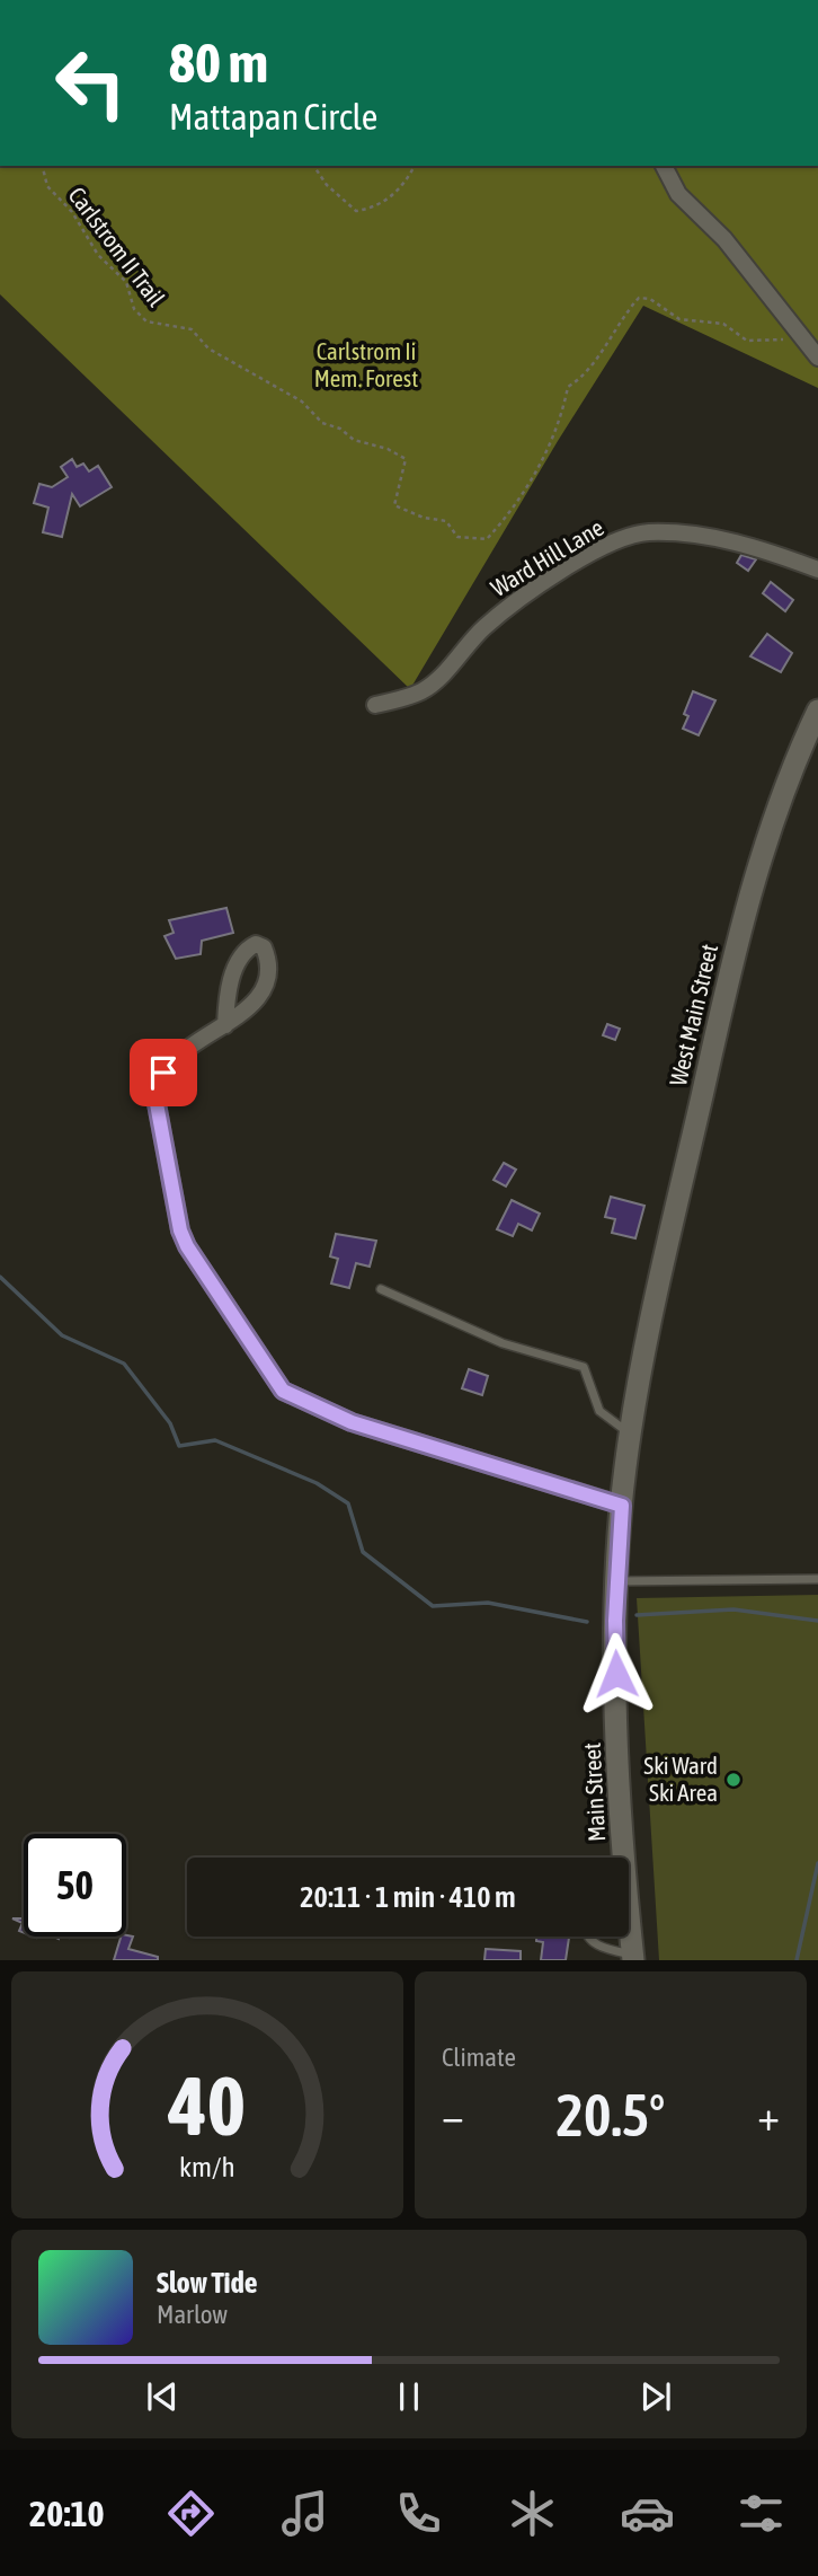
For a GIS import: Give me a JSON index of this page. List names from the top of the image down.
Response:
{
  "streets": {
    "main road": ["West Main Street", "Main Street"],
    "street": ["Ward Hill Lane"],
    "path": ["Carlstrom II Trail"]
  },
  "crossings": [
    ["West Main Street", "Main Street"]
  ],
  "parks": ["Carlstrom Ii Mem. Forest"],
  "places": ["Ski Ward Ski Area"],
  "page": {
    "turn": ["80 m", "Mattapan Circle"],
    "limit": "50",
    "trip": "20:11 · 1 min · 410 m",
    "tile": "Climate",
    "heat": ["−", "20.5°", "+"],
    "song": ["Slow Tide", "Marlow"],
    "tabs": "20:10",
    "gauge": ["40", "km/h"]
  }
}
